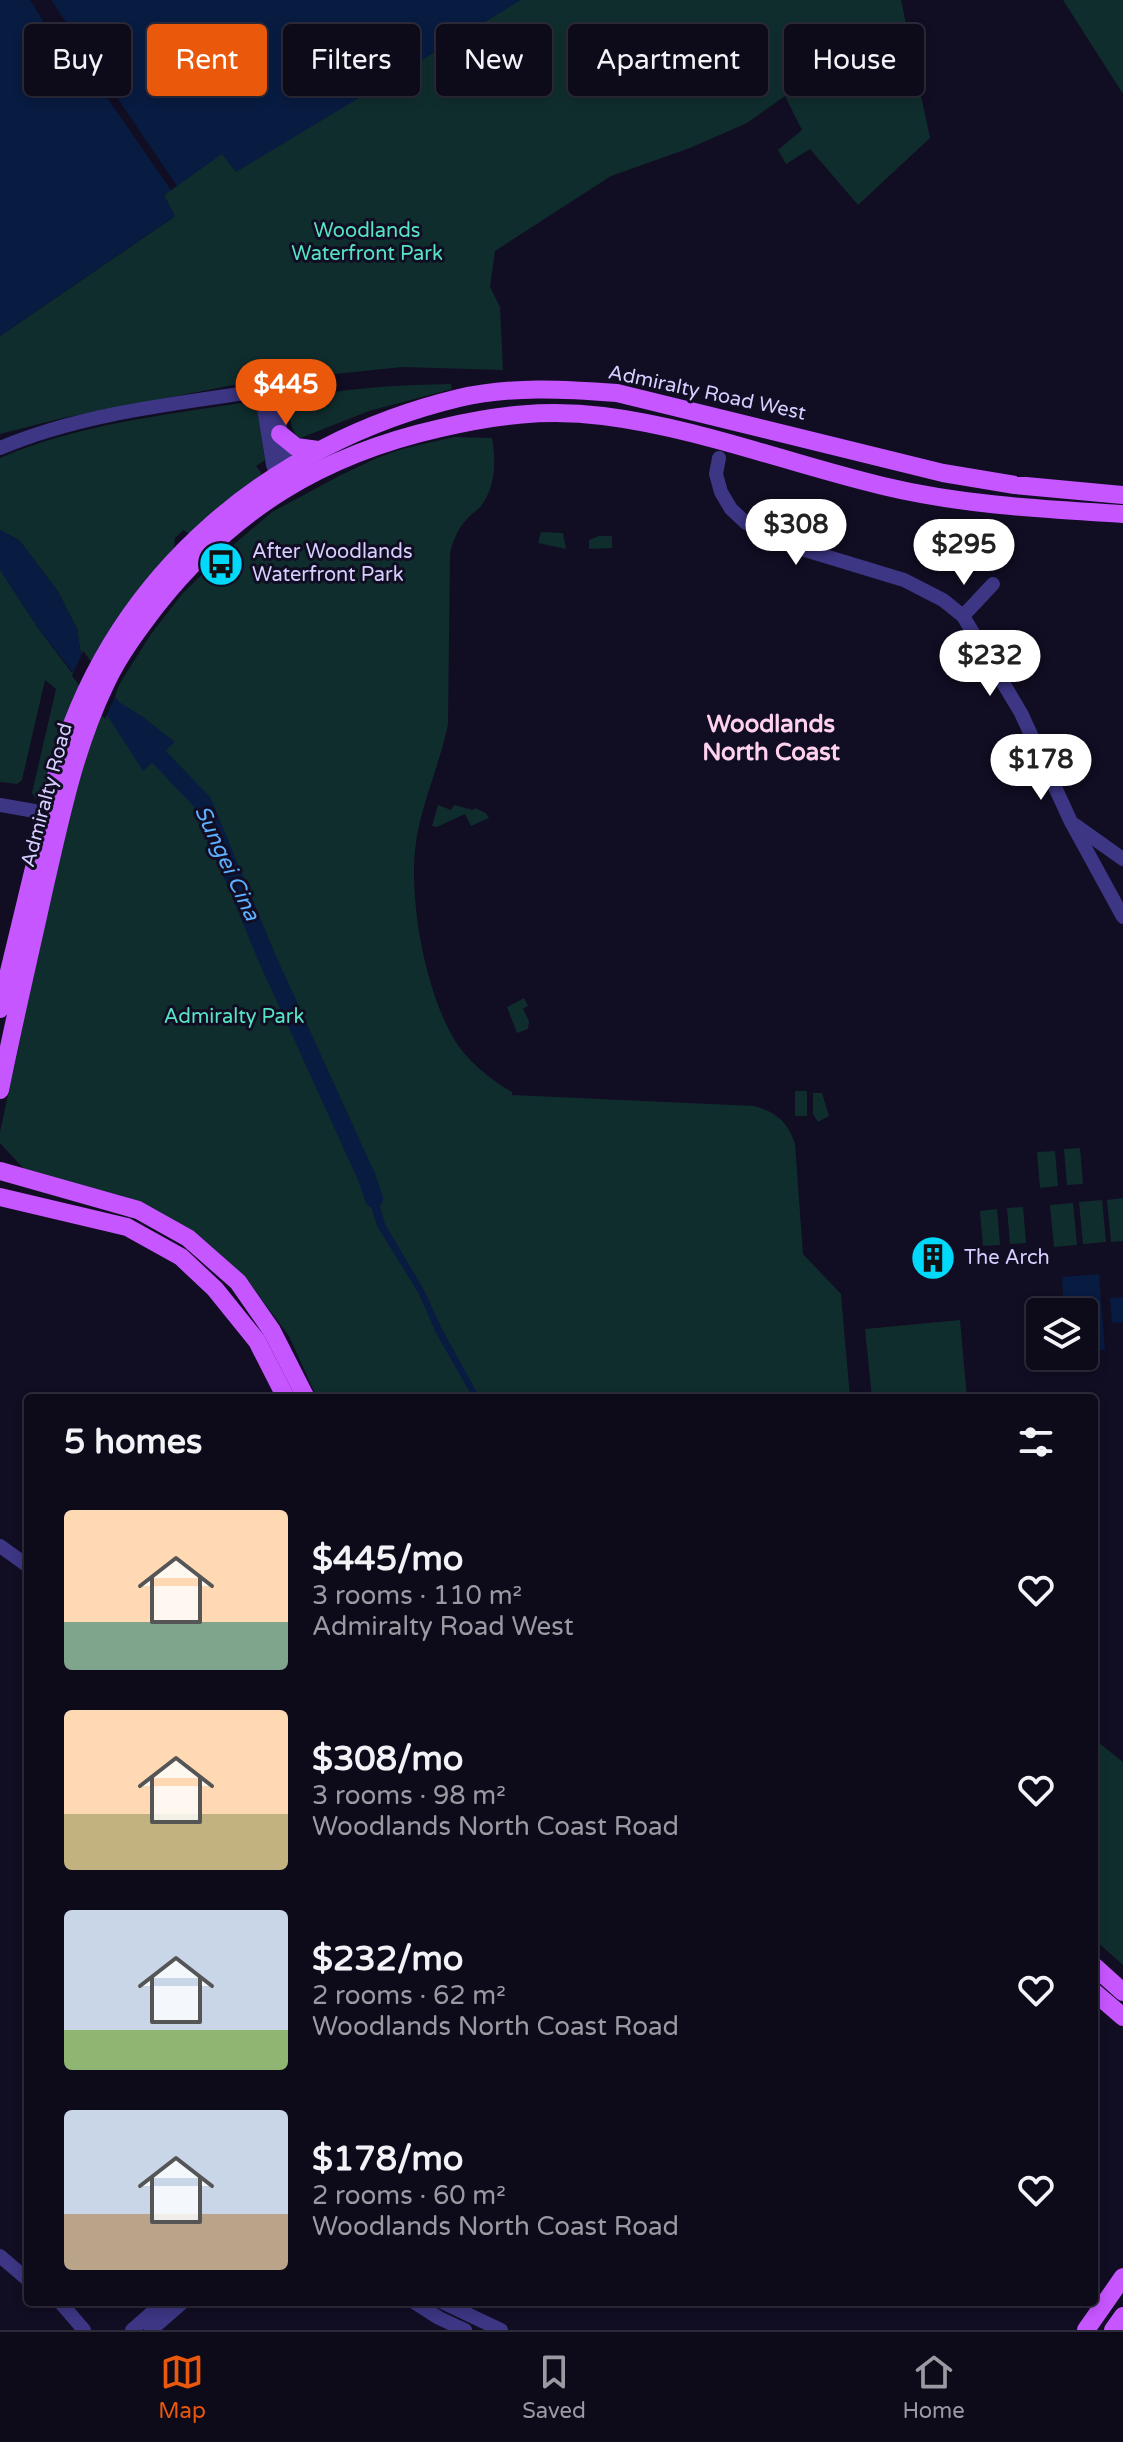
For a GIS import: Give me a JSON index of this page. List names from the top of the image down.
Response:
{
  "streets": {
    "main road": ["Admiralty Road West", "Admiralty Road"]
  },
  "crossings": [
    ["Admiralty Road West", "Admiralty Road"]
  ],
  "districts": ["Woodlands North Coast"],
  "water": ["Sungei Cina"],
  "parks": ["Woodlands Waterfront Park", "Admiralty Park"],
  "places": {
    "bus stop": ["After Woodlands Waterfront Park"],
    "building": ["The Arch"]
  },
  "page": {
    "chip": [
      "Buy",
      "Rent",
      "Filters",
      "New",
      "Apartment",
      "House"
    ],
    "price": [
      "$445",
      "$308",
      "$295",
      "$232",
      "$178"
    ],
    "heading": "5 homes",
    "list": [
      {
        "name": "$445/mo",
        "note": "3 rooms · 110 m² · Admiralty Road West"
      },
      {
        "name": "$308/mo",
        "note": "3 rooms · 98 m² · Woodlands North Coast Road"
      },
      {
        "name": "$232/mo",
        "note": "2 rooms · 62 m² · Woodlands North Coast Road"
      },
      {
        "name": "$178/mo",
        "note": "2 rooms · 60 m² · Woodlands North Coast Road"
      }
    ],
    "tabs": ["Map", "Saved", "Home"]
  }
}
